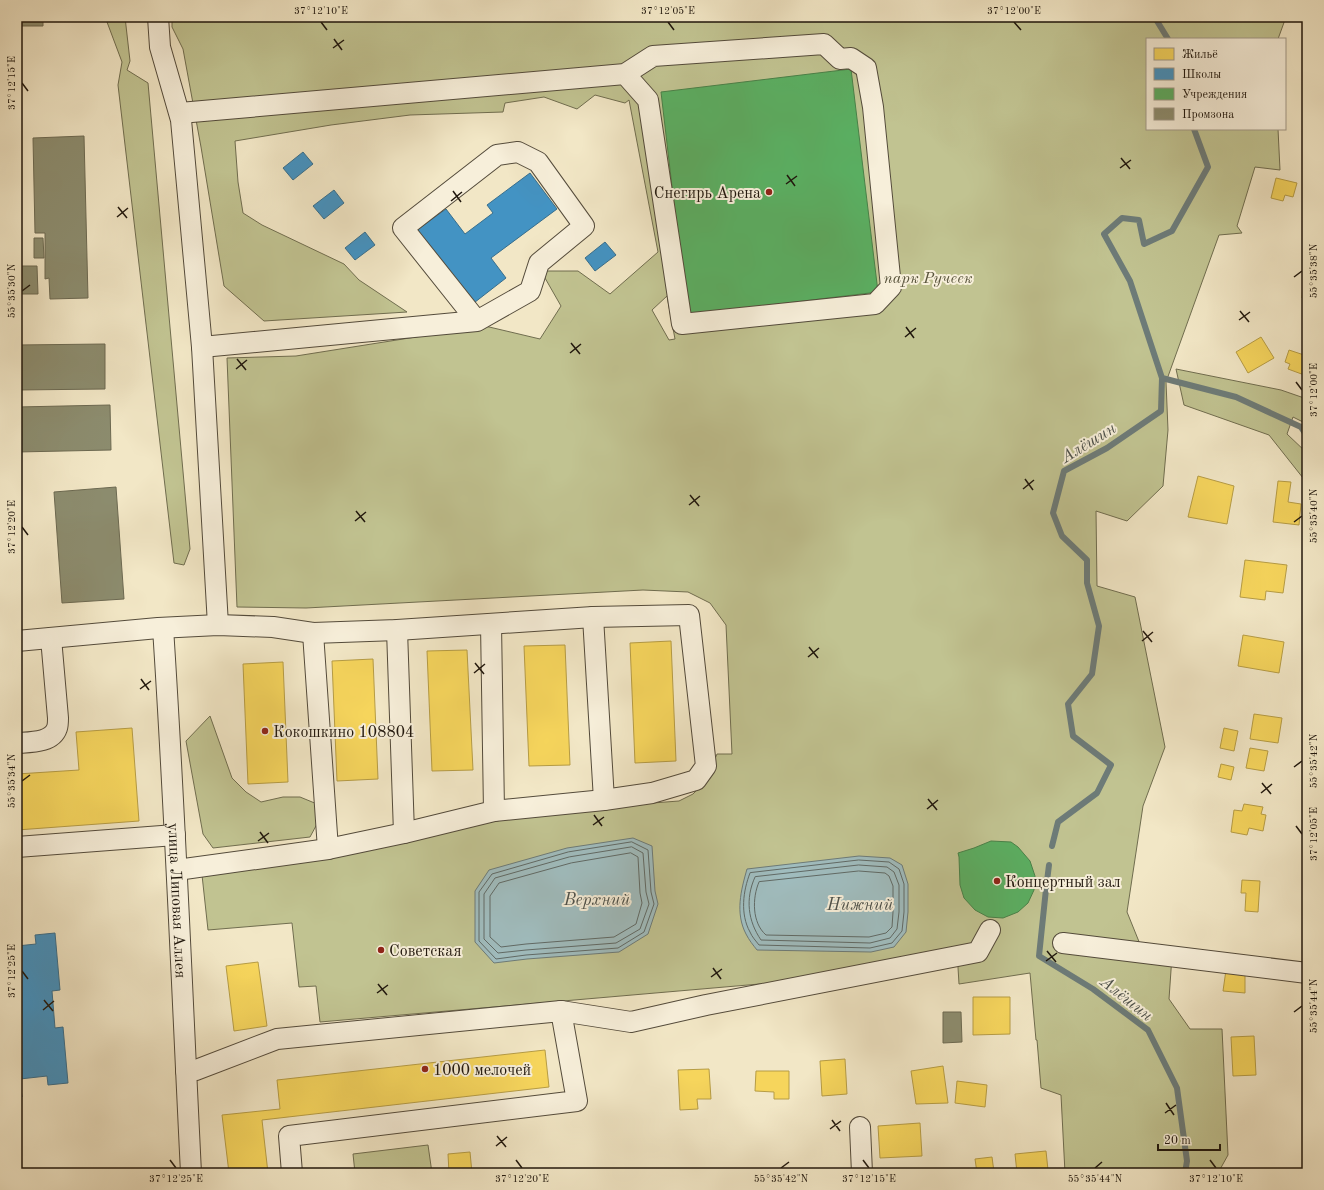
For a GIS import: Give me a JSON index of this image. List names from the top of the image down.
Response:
{
  "streets": {
    "street": ["улица Липовая Аллея"]
  },
  "water": ["Алёшин", "Верхний", "Нижний"],
  "parks": ["парк Ручеек"],
  "places": [
    "Снегирь Арена",
    "Кокошкино 108804",
    "Концертный зал",
    "Советская",
    "1000 мелочей"
  ],
  "legend": [
    "Жильё",
    "Школы",
    "Учреждения",
    "Промзона"
  ],
  "scale_bar": "20 m",
  "coordinates": [
    "37°12'10\"E",
    "37°12'05\"E",
    "37°12'00\"E",
    "37°12'15\"E",
    "55°35'38\"N",
    "55°35'30\"N",
    "55°35'40\"N",
    "37°12'20\"E",
    "55°35'42\"N",
    "55°35'34\"N",
    "37°12'25\"E",
    "55°35'44\"N"
  ]
}
